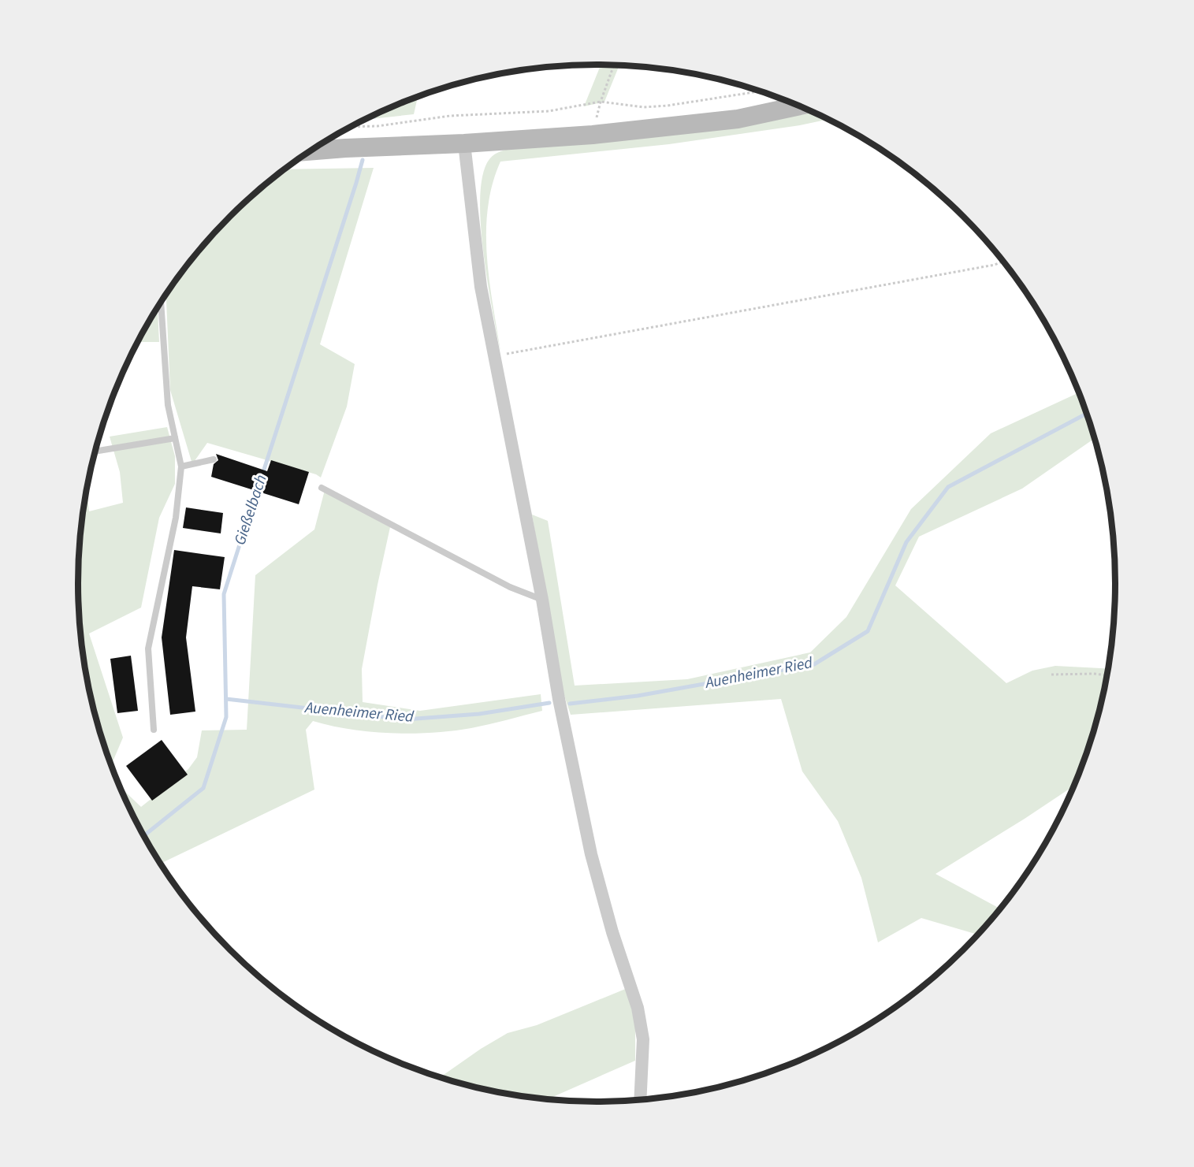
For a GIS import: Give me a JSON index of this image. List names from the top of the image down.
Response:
{
  "water": ["Gießelbach", "Auenheimer Ried"]
}
